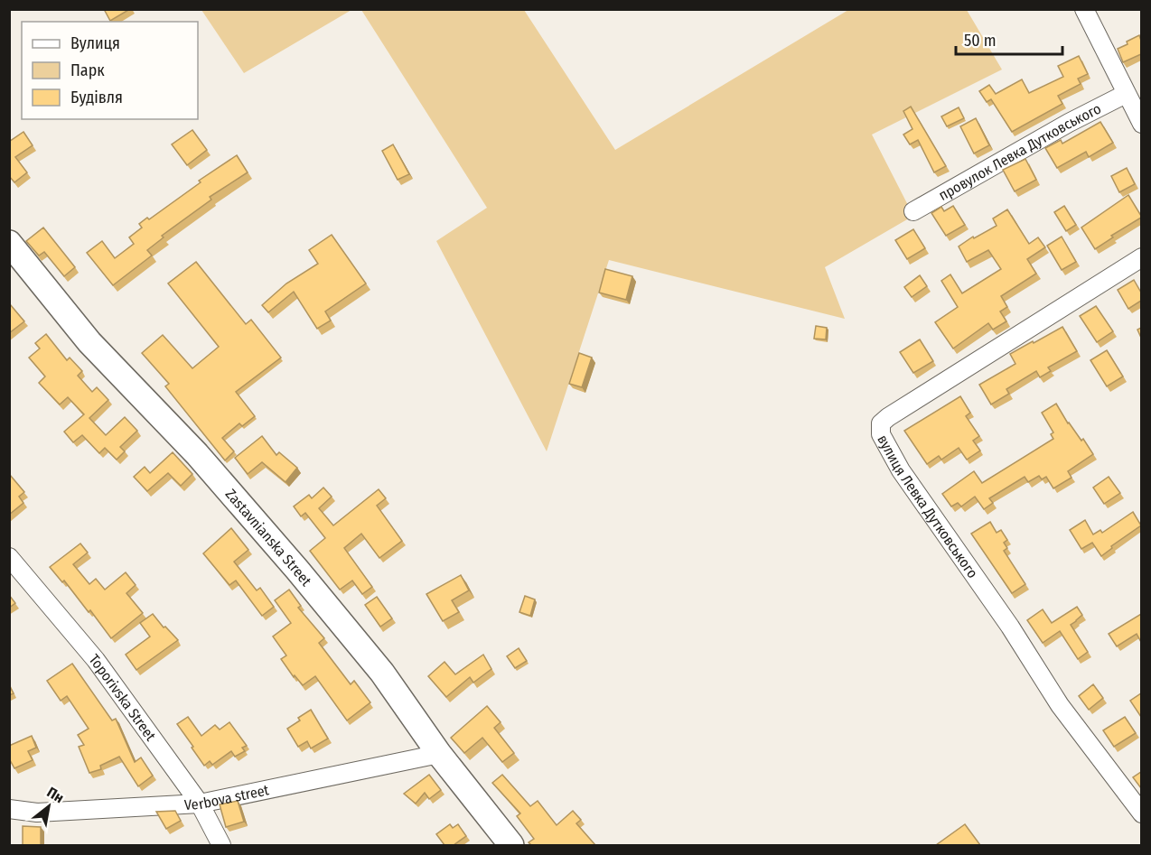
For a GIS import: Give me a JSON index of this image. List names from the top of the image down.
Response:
{
  "streets": {
    "street": [
      "провулок Левка Дутковського",
      "вулиця Левка Дутковського",
      "Zastavnianska Street",
      "Toporivska Street",
      "Verbova street"
    ]
  },
  "crossings": [
    ["Zastavnianska Street", "Verbova street"],
    ["Toporivska Street", "Verbova street"]
  ],
  "legend": ["Вулиця", "Парк", "Будівля"],
  "scale_bar": "50 m",
  "north": "top right"
}
